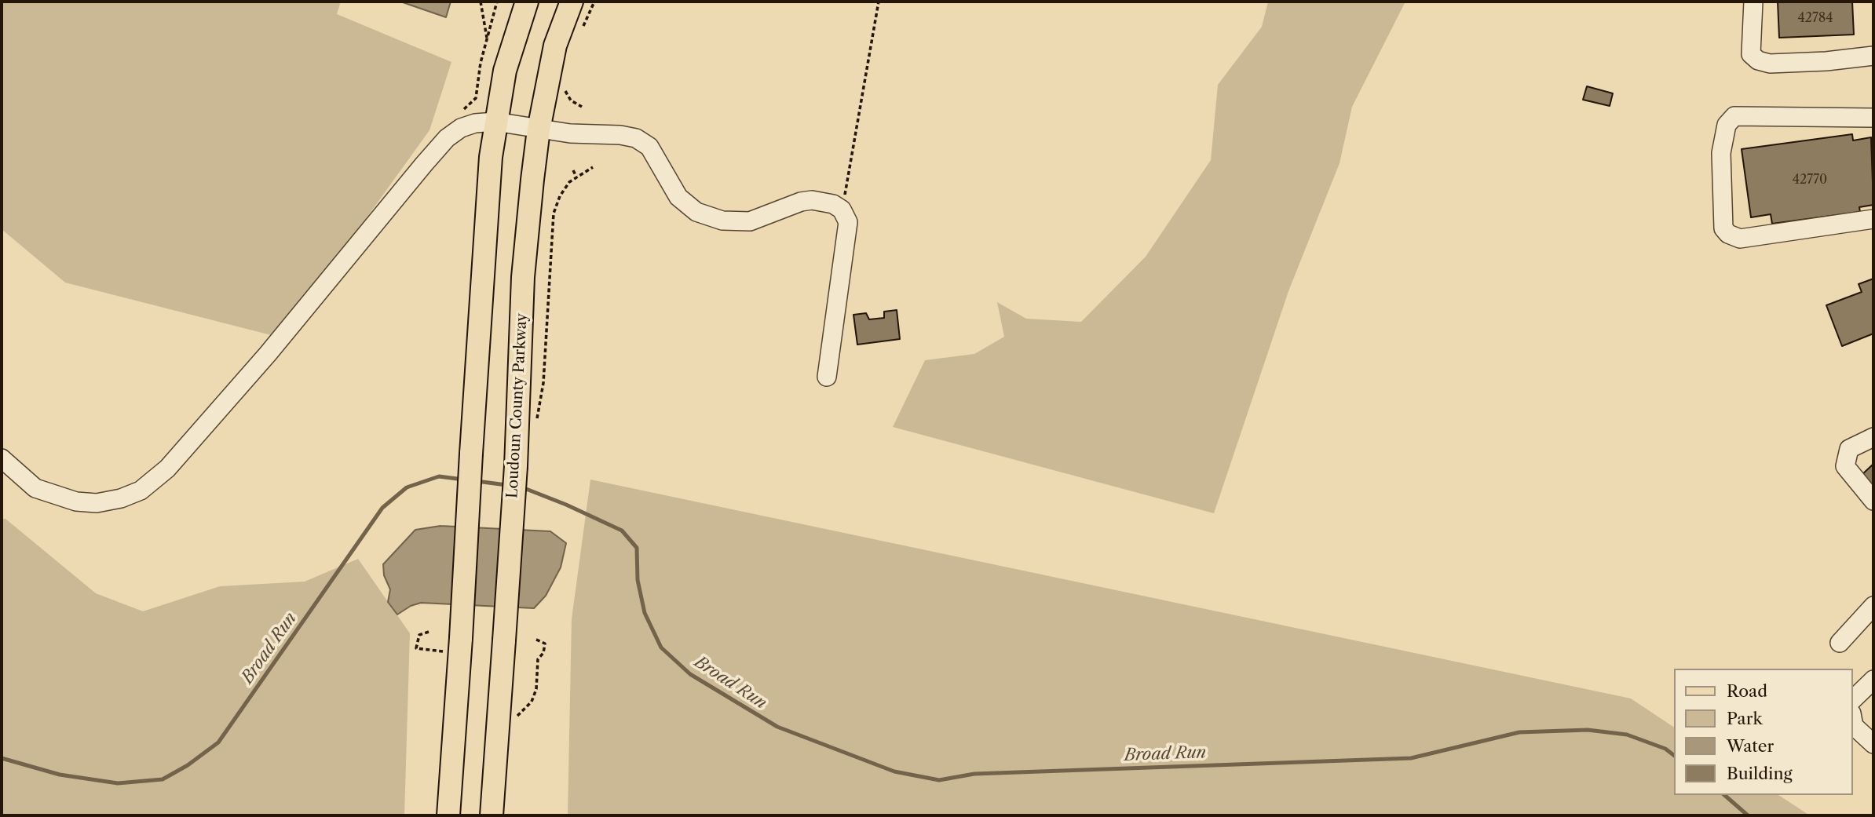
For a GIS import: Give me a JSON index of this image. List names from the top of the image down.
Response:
{
  "streets": {
    "main road": ["Loudoun County Parkway"]
  },
  "water": ["Broad Run"],
  "house_numbers": ["42784", "42770"],
  "legend": [
    "Road",
    "Park",
    "Water",
    "Building"
  ]
}
